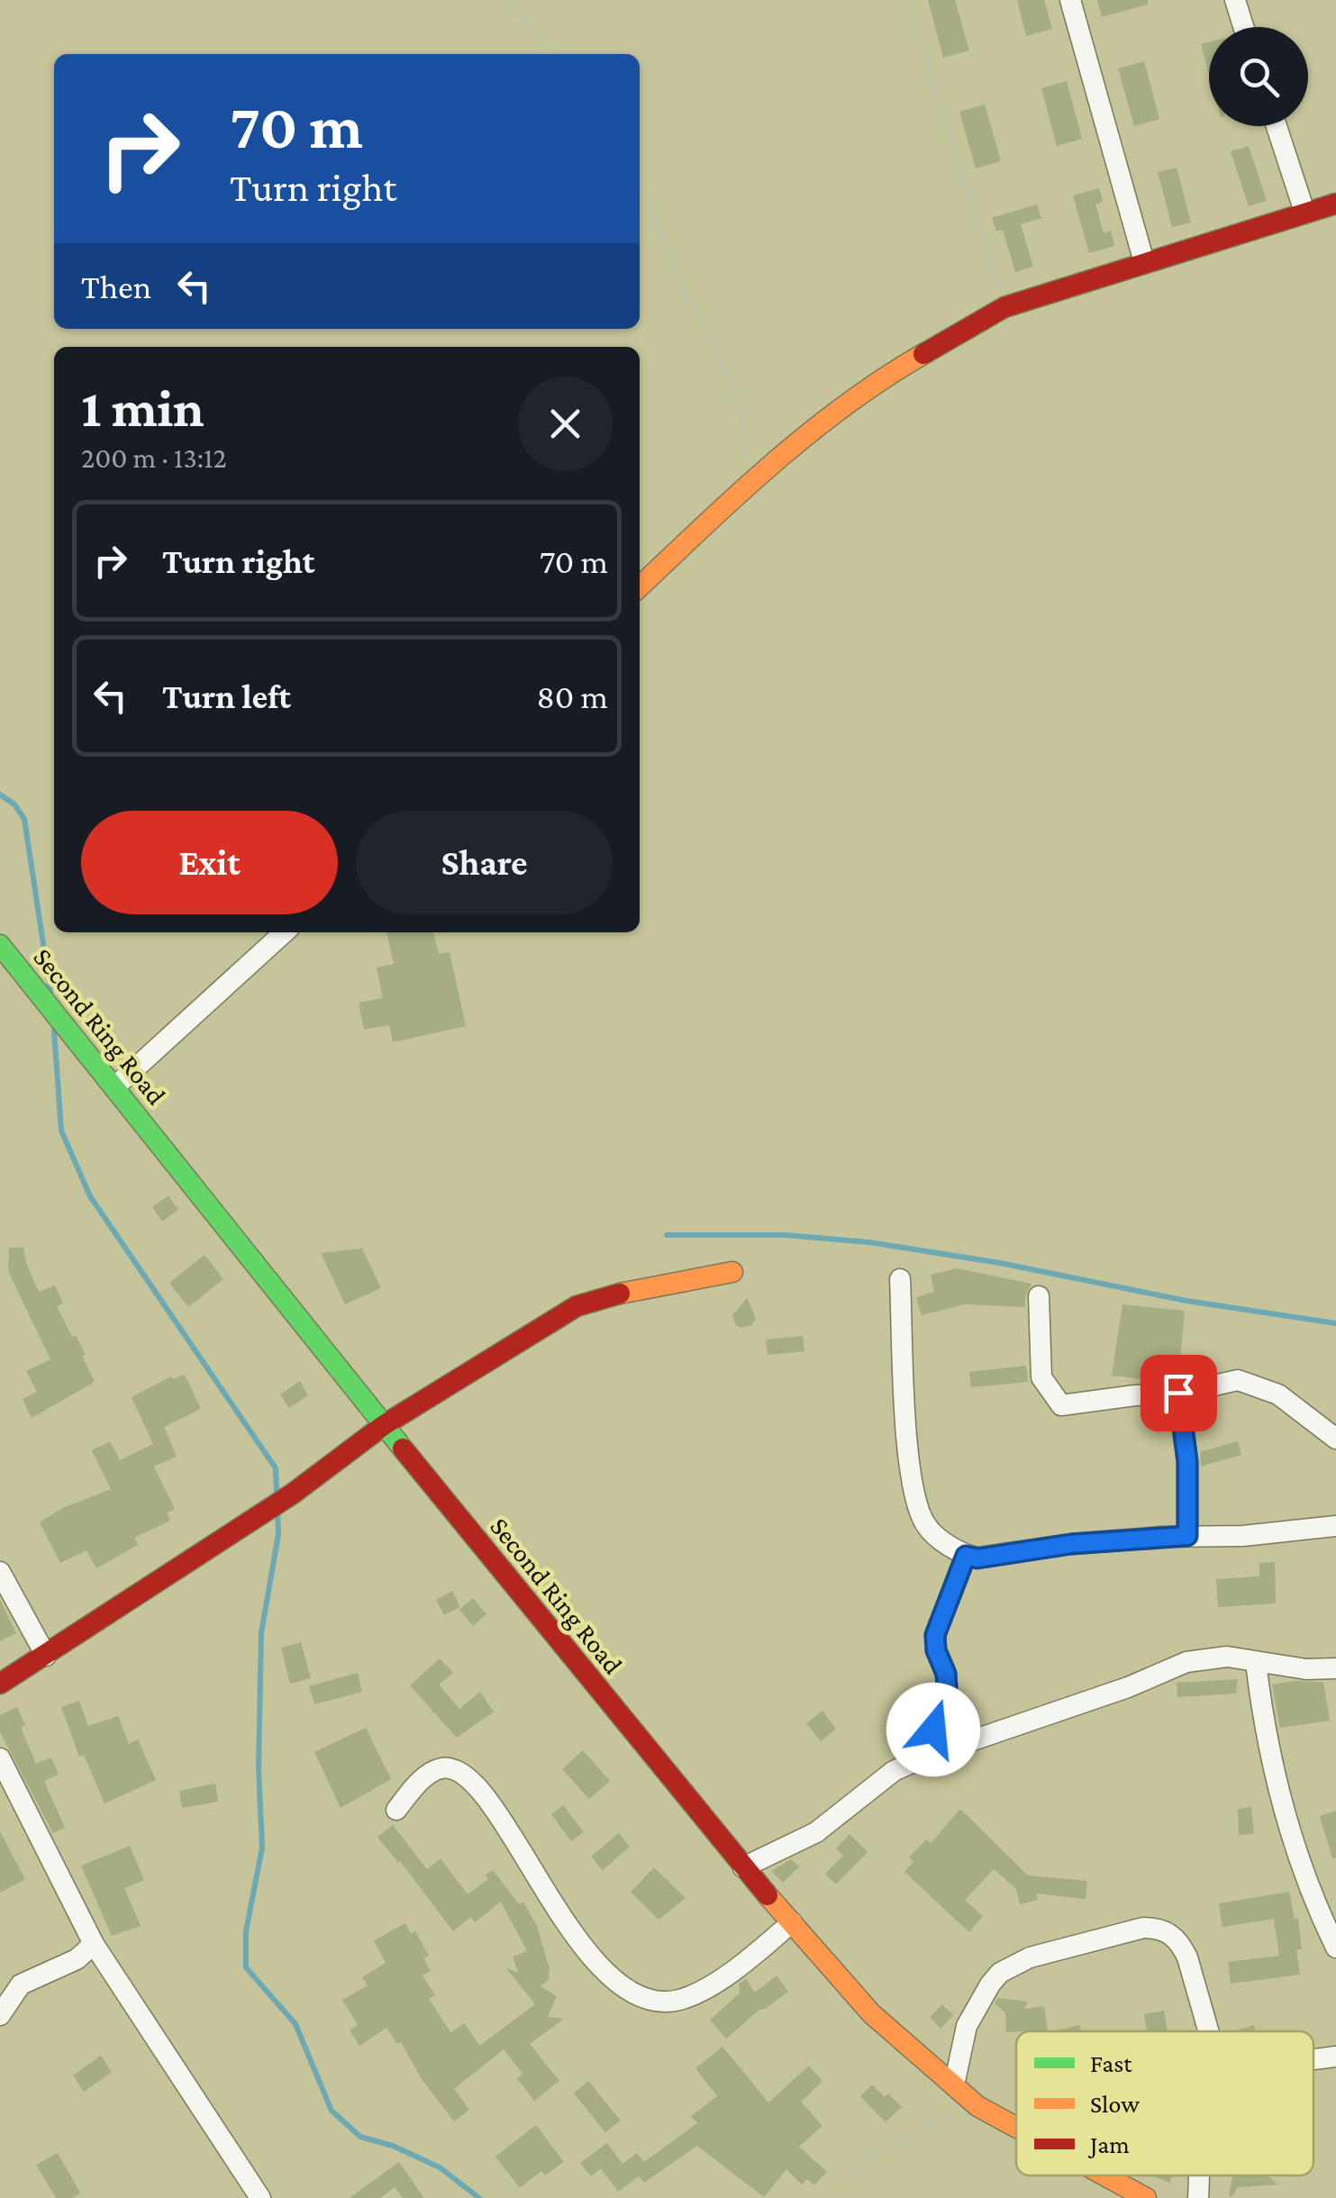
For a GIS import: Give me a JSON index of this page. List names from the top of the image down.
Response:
{
  "streets": {
    "main road": ["Second Ring Road"]
  },
  "legend": ["Fast", "Slow", "Jam"],
  "page": {
    "turn": ["70 m", "Turn right"],
    "then": "Then",
    "heading": ["1 min", "200 m · 13:12"],
    "list": [
      {
        "name": "Turn right",
        "value": "70 m"
      },
      {
        "name": "Turn left",
        "value": "80 m"
      }
    ],
    "buttons": ["Exit", "Share"]
  }
}
